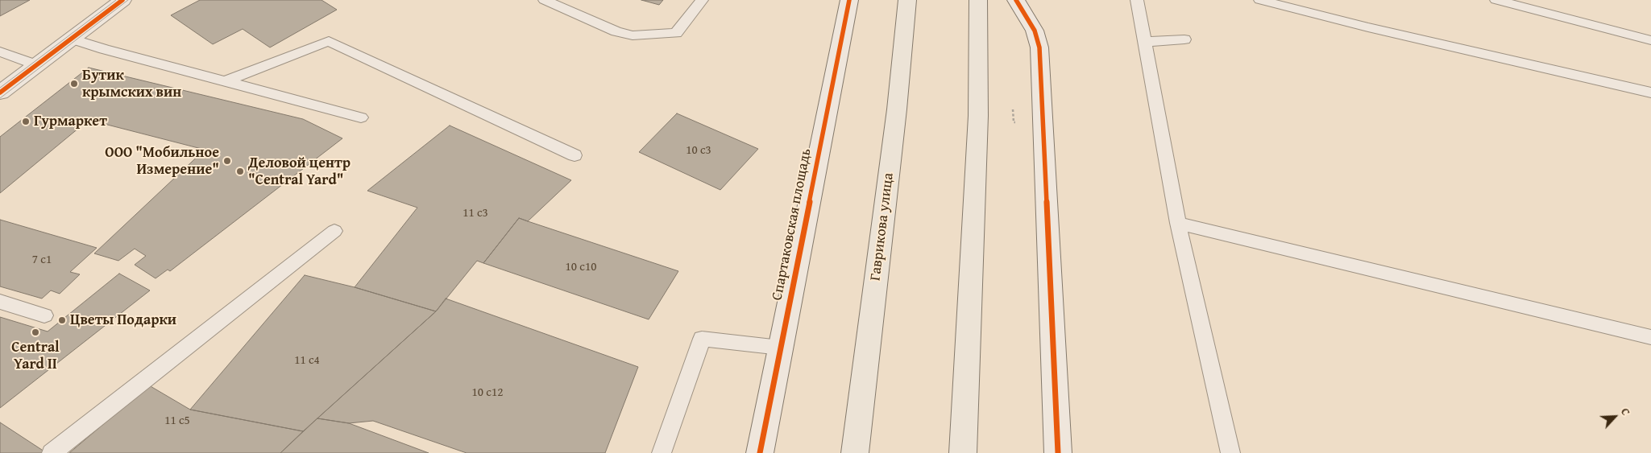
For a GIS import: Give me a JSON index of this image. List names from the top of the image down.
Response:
{
  "streets": {
    "main road": ["Гаврикова улица"],
    "street": ["Спартаковская площадь"]
  },
  "places": [
    "Бутик крымских вин",
    "Гурмаркет",
    "ООО \"Мобильное Измерение\"",
    "Деловой центр \"Central Yard\"",
    "Цветы Подарки",
    "Central Yard II"
  ],
  "house_numbers": [
    "10 с3",
    "11 с3",
    "7 с1",
    "10 с10",
    "11 с4",
    "10 с12",
    "11 с5"
  ],
  "north": "top right"
}
